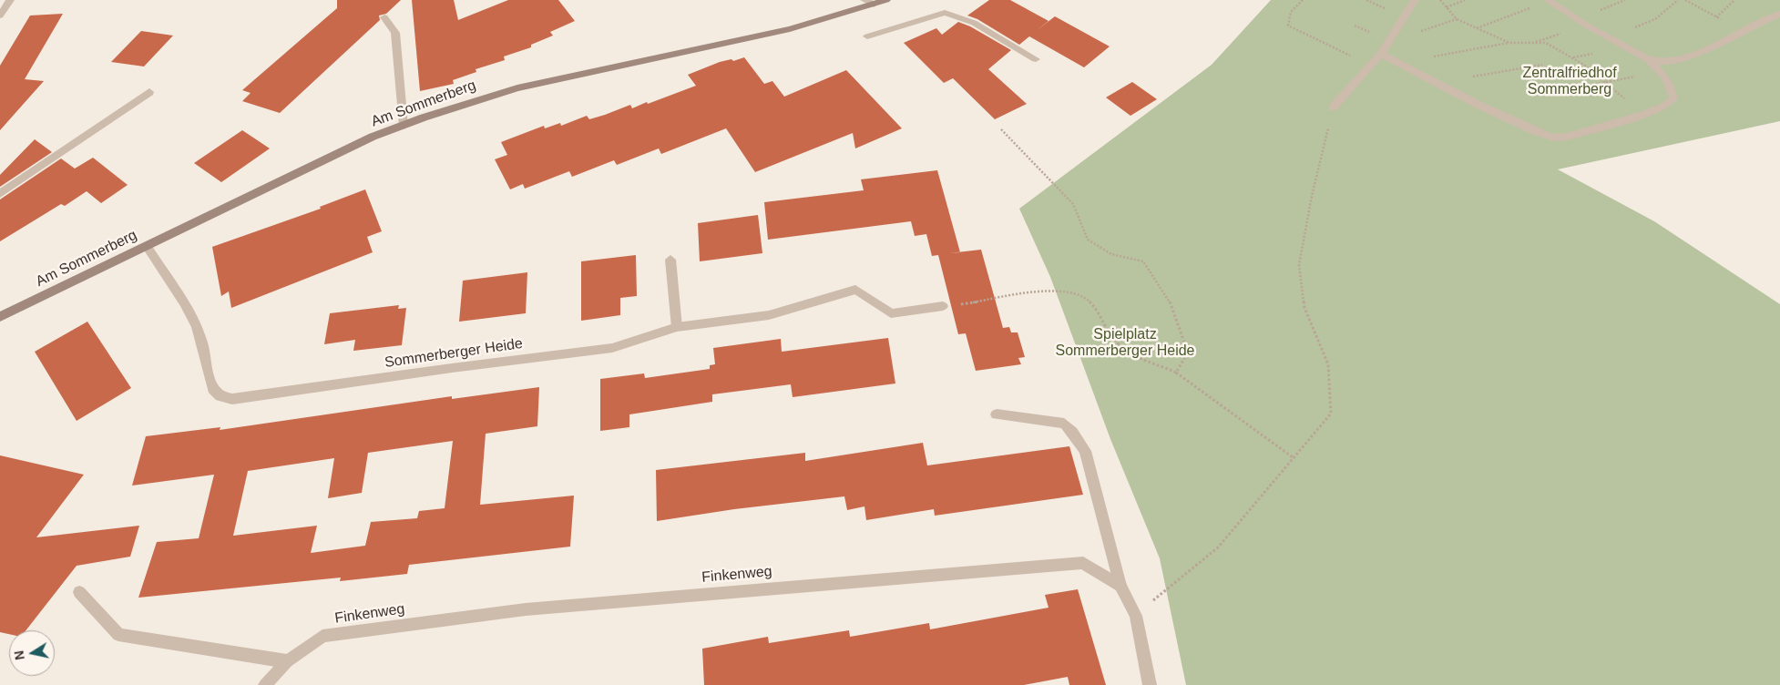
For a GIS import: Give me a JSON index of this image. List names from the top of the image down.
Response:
{
  "streets": {
    "street": ["Am Sommerberg", "Sommerberger Heide", "Finkenweg"]
  },
  "crossings": [
    ["Am Sommerberg", "Sommerberger Heide"]
  ],
  "parks": ["Zentralfriedhof Sommerberg", "Spielplatz Sommerberger Heide"],
  "north": "left"
}
